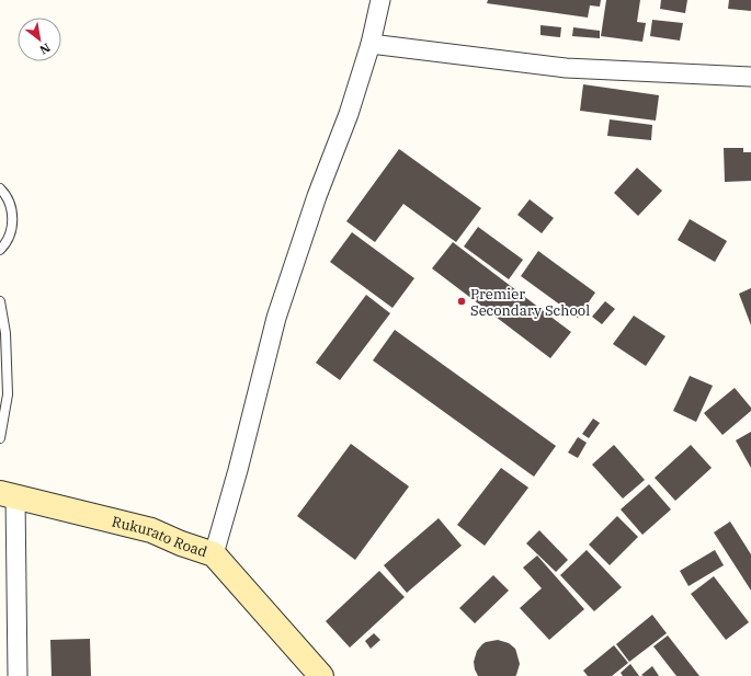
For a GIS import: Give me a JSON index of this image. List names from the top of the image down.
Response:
{
  "streets": {
    "street": ["Rukurato Road"]
  },
  "places": ["Premier Secondary School"],
  "north": "bottom right"
}
